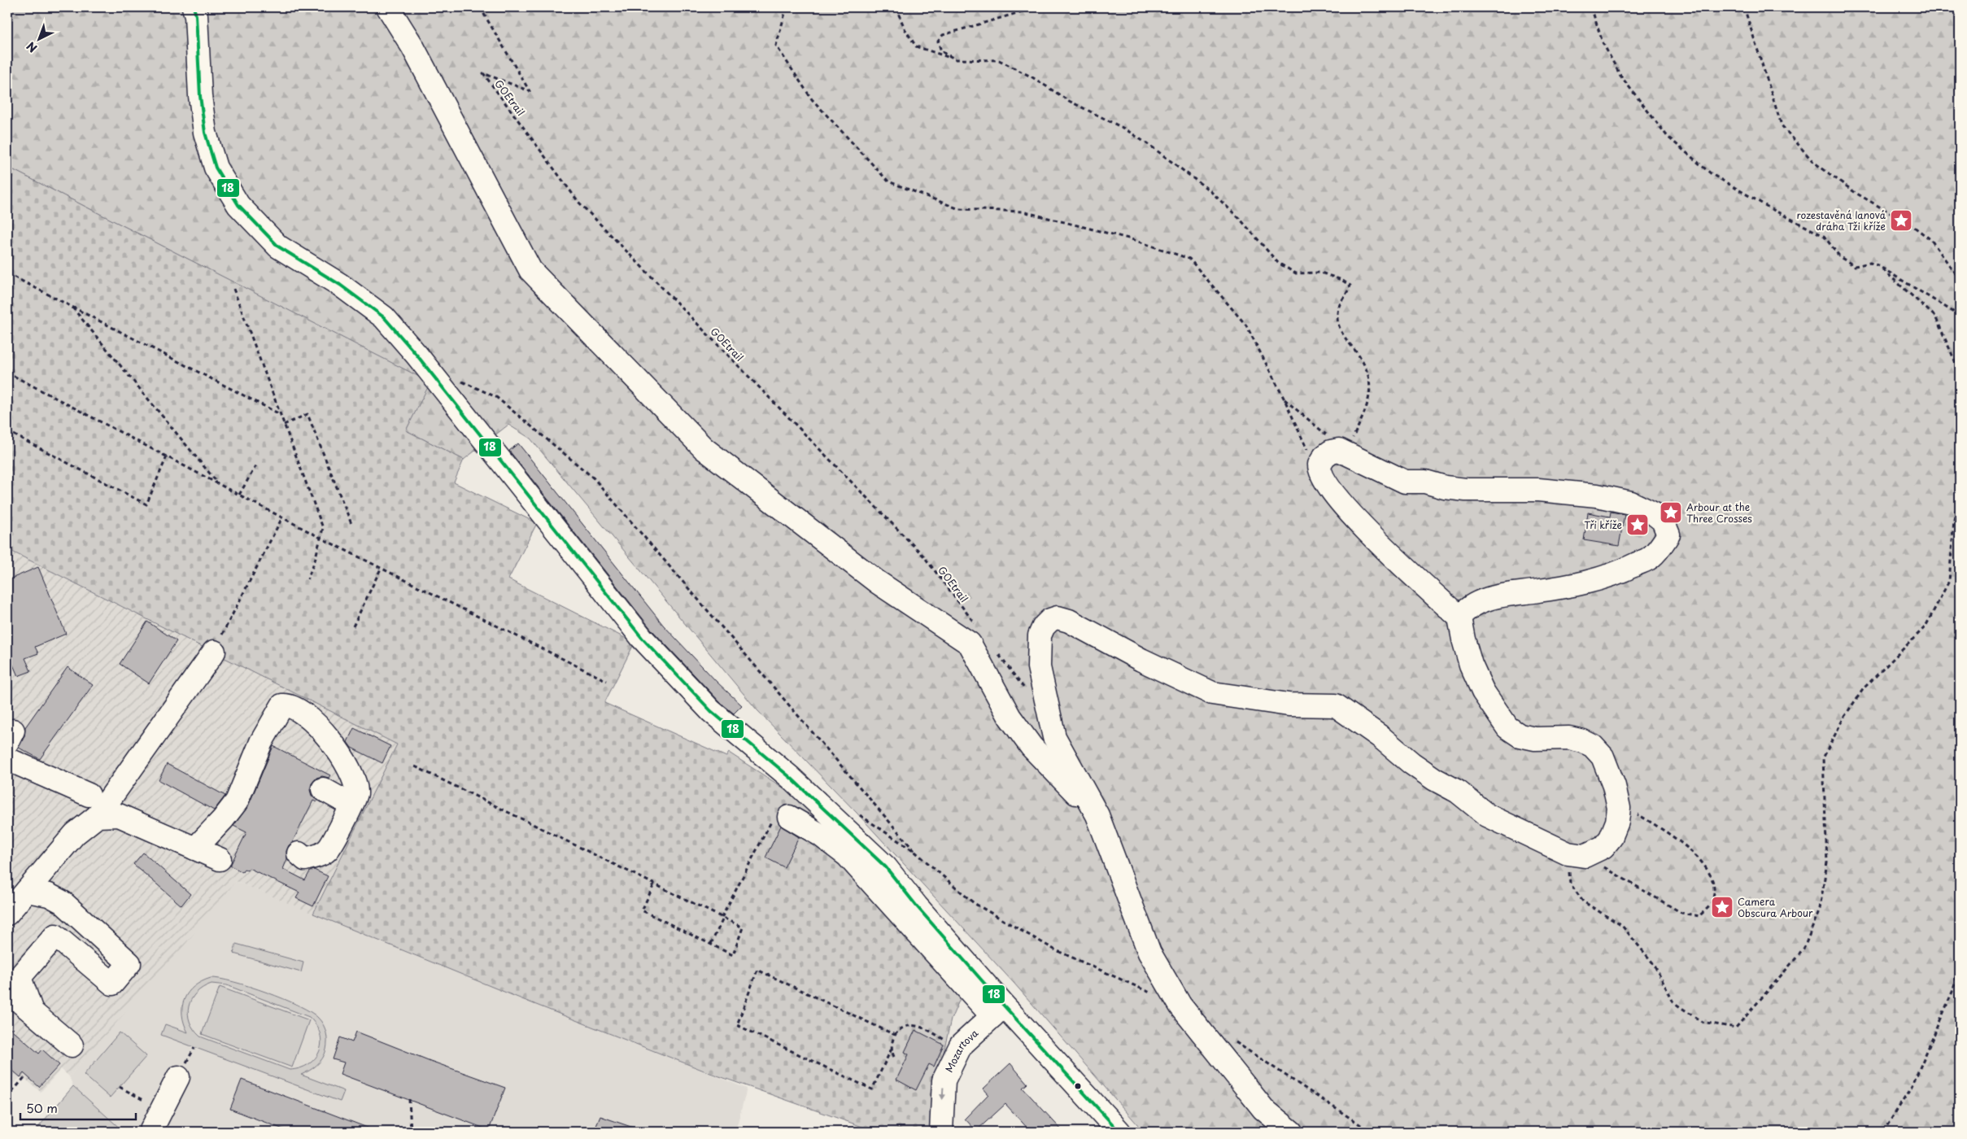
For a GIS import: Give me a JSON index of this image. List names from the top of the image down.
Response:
{
  "streets": {
    "street": ["Mozartova"],
    "path": ["GOEtrail"]
  },
  "one_way": ["Mozartova"],
  "places": {
    "place": [
      "rozestavěná lanová dráha Tži kříže",
      "Arbour at the Three Crosses",
      "Tři kříže",
      "Camera Obscura Arbour"
    ]
  },
  "lines": ["transit line 18"],
  "scale_bar": "50 m",
  "north": "bottom left"
}
